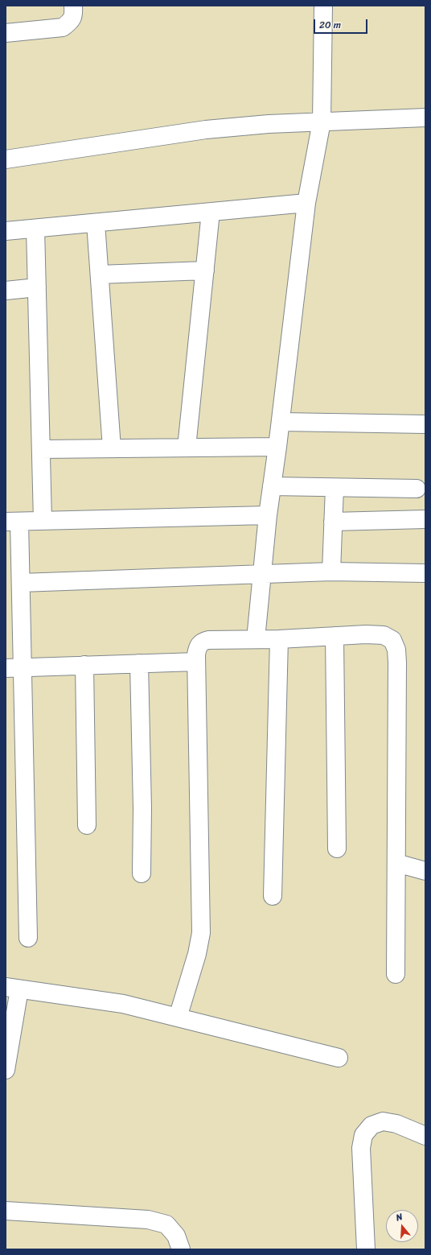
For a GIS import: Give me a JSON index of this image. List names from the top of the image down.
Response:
{
  "scale_bar": "20 m",
  "north": "top"
}
